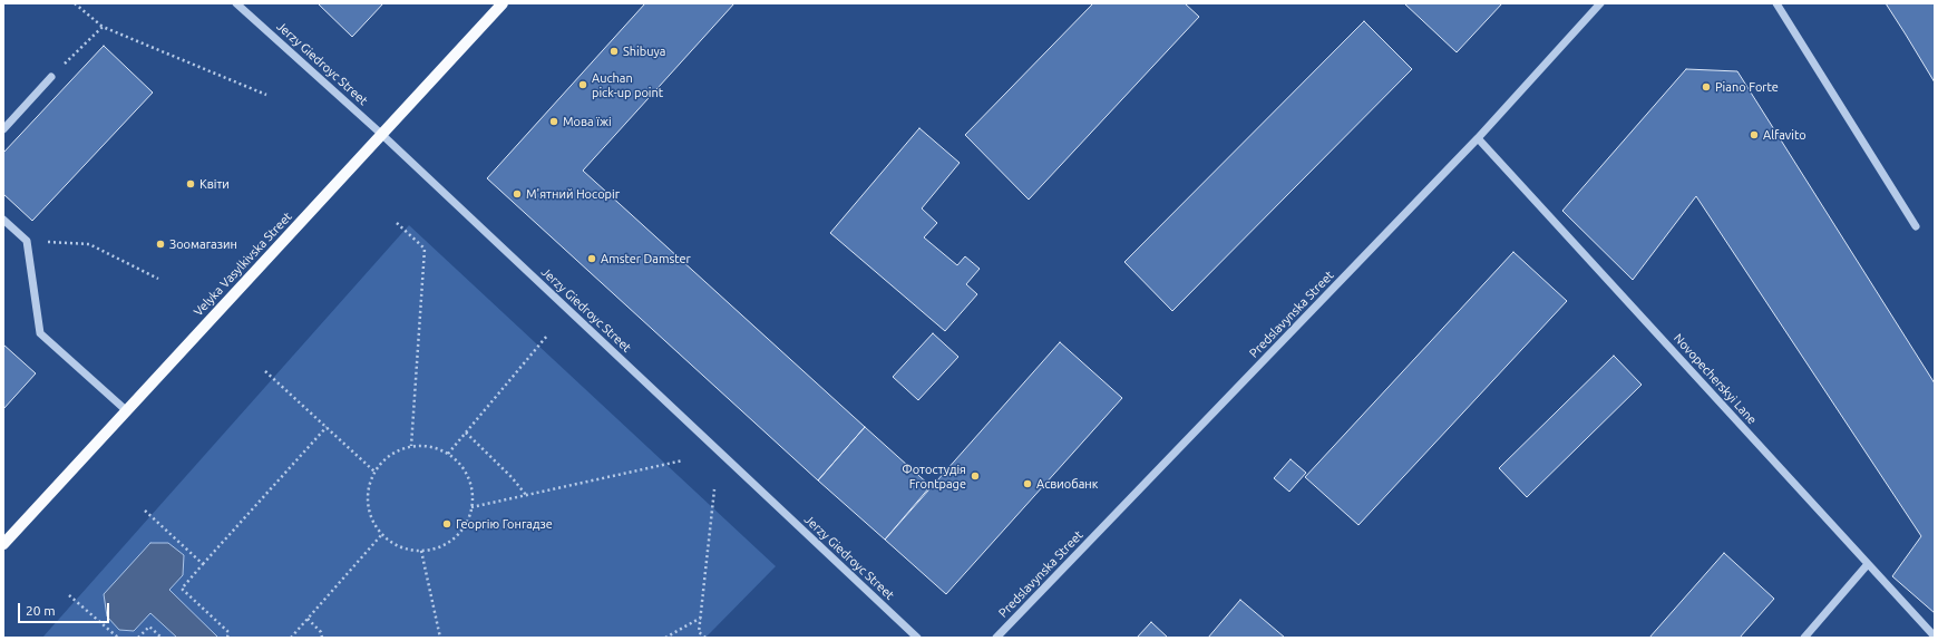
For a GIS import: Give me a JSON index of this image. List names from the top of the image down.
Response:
{
  "streets": {
    "main road": ["Velyka Vasylkivska Street"],
    "street": ["Jerzy Giedroyc Street", "Predslavynska Street", "Novopecherskyi Lane"]
  },
  "crossings": [
    ["Jerzy Giedroyc Street", "Velyka Vasylkivska Street"],
    ["Predslavynska Street", "Novopecherskyi Lane"]
  ],
  "places": [
    "Shibuya",
    "Auchan pick-up point",
    "Piano Forte",
    "Мова їжі",
    "Alfavito",
    "Квіти",
    "М'ятний Носоріг",
    "Зоомагазин",
    "Amster Damster",
    "Фотостудія Frontpage",
    "Асвиобанк",
    "Георгію Гонгадзе"
  ],
  "scale_bar": "20 m"
}
